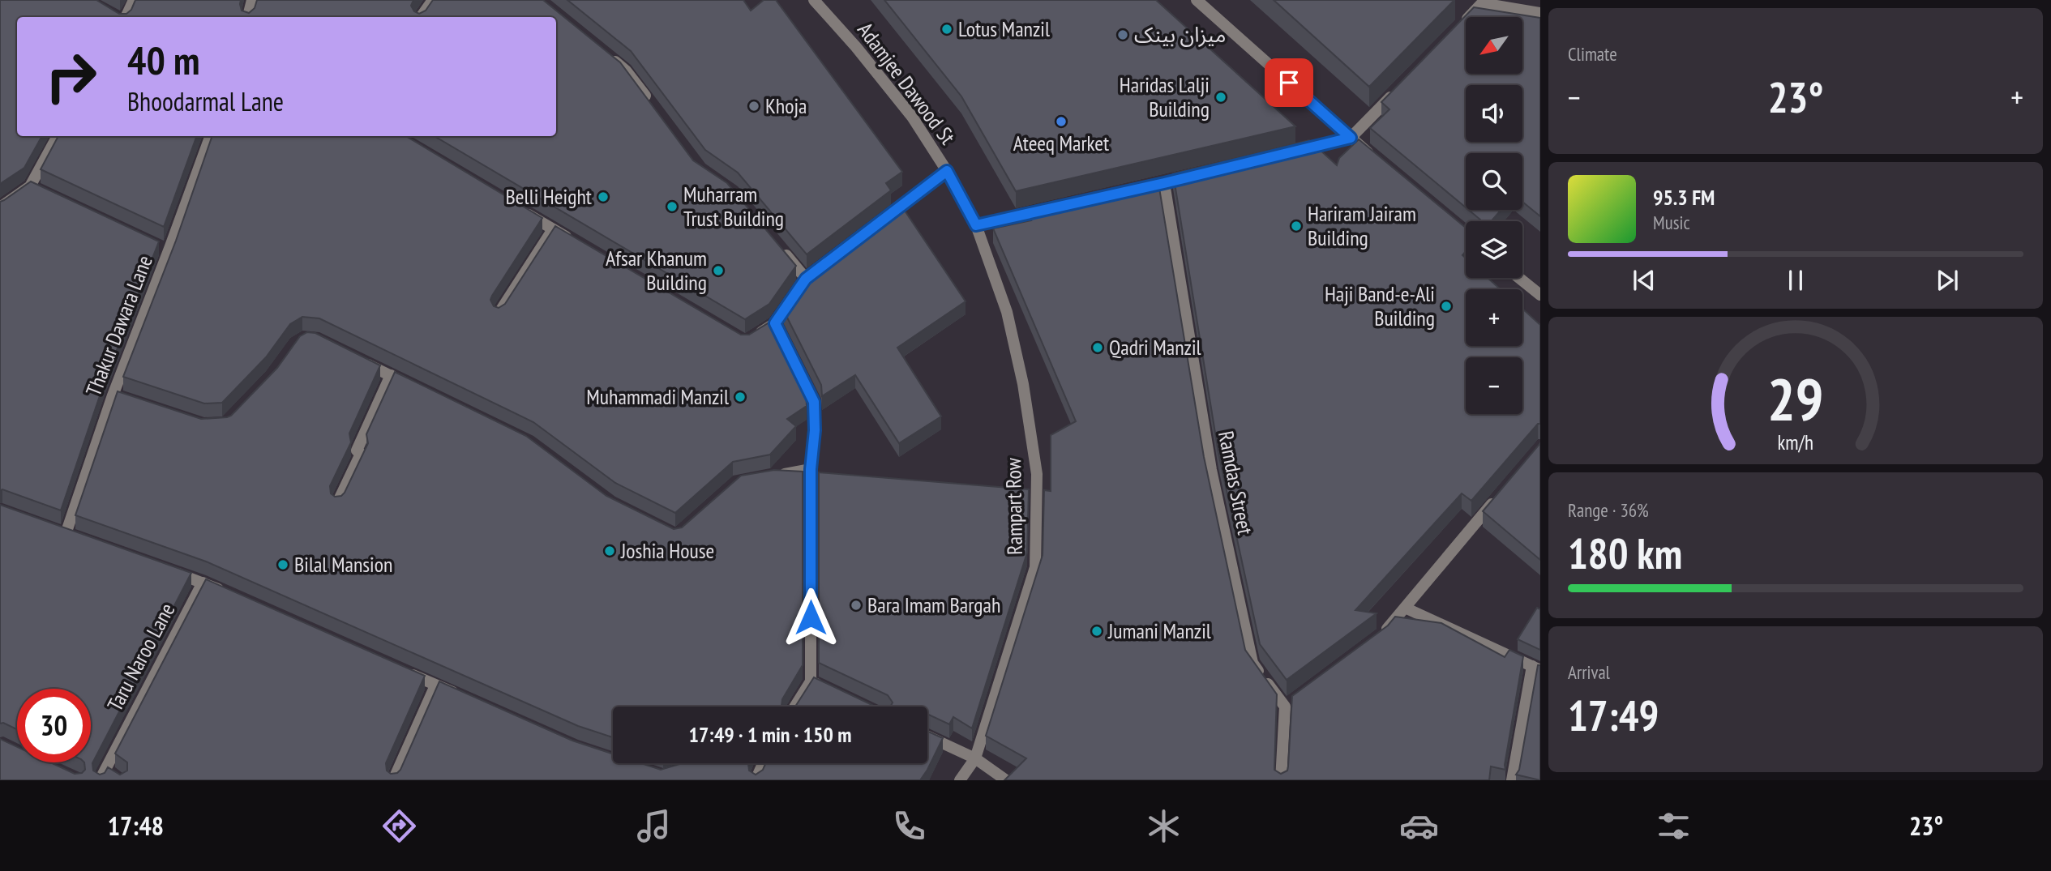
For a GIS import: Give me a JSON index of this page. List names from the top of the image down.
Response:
{
  "streets": {
    "street": [
      "Adamjee Dawood St",
      "Thakur Dawara Lane",
      "Ramdas Street",
      "Rampart Row",
      "Taru Naroo Lane"
    ]
  },
  "crossings": [
    ["Adamjee Dawood St", "Rampart Row"]
  ],
  "places": [
    "Lotus Manzil",
    "میزان بینک",
    "Haridas Lalji Building",
    "Khoja",
    "Ateeq Market",
    "Belli Height",
    "Muharram Trust Building",
    "Hariram Jairam Building",
    "Afsar Khanum Building",
    "Haji Band-e-Ali Building",
    "Qadri Manzil",
    "Muhammadi Manzil",
    "Joshia House",
    "Bilal Mansion",
    "Bara Imam Bargah",
    "Jumani Manzil"
  ],
  "north": "bottom left",
  "page": {
    "tile": [
      "Climate",
      ["Range · 36%", "180 km"],
      ["Arrival", "17:49"]
    ],
    "map_buttons": ["+", "−"],
    "turn": ["40 m", "Bhoodarmal Lane"],
    "heat": ["−", "23°", "+"],
    "song": ["95.3 FM", "Music"],
    "limit": "30",
    "trip": "17:49 · 1 min · 150 m",
    "tabs": ["17:48", "23°"],
    "gauge": ["29", "km/h"]
  }
}
